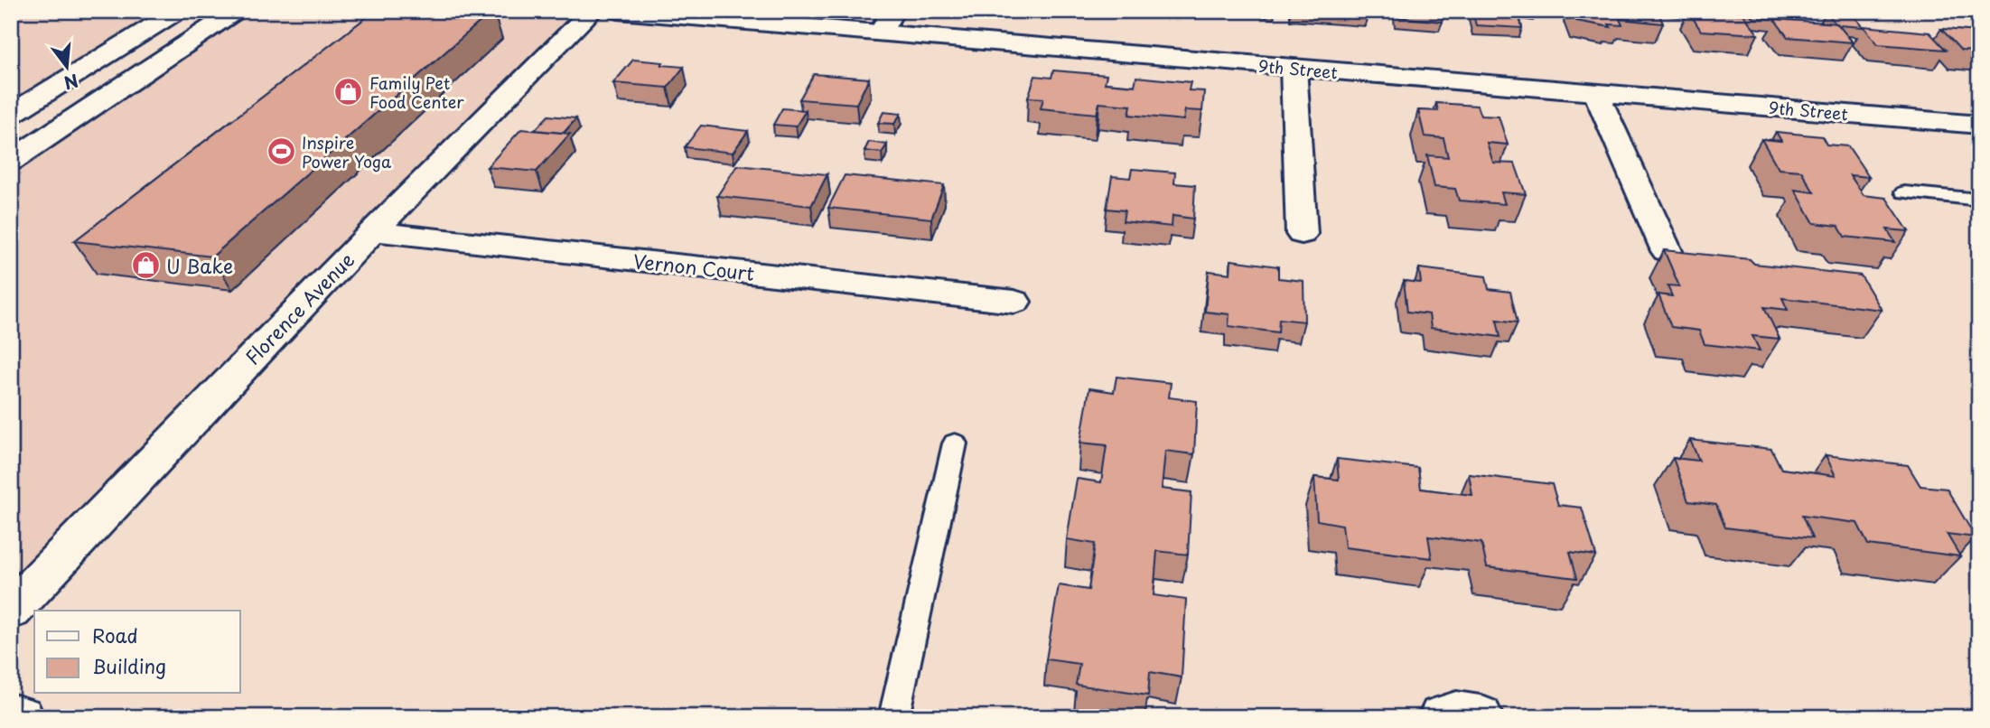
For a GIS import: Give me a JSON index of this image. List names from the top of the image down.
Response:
{
  "streets": {
    "street": ["9th Street", "Vernon Court", "Florence Avenue"]
  },
  "crossings": [
    ["Vernon Court", "Florence Avenue"]
  ],
  "places": {
    "shop": ["Family Pet Food Center", "U Bake"],
    "sports": ["Inspire Power Yoga"]
  },
  "legend": ["Road", "Building"],
  "north": "bottom"
}
